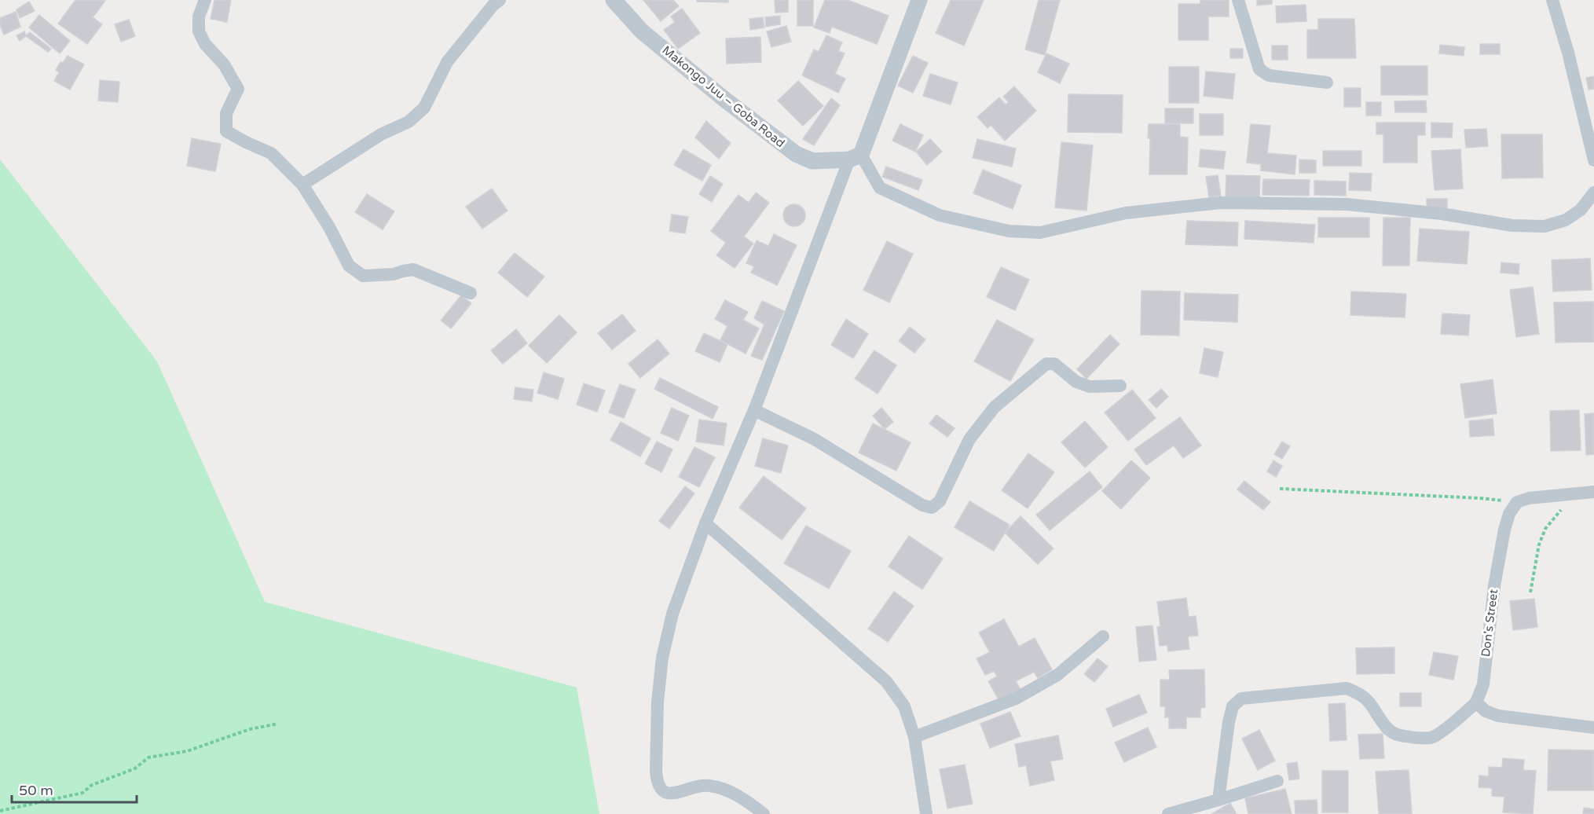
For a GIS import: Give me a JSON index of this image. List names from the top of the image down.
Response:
{
  "streets": {
    "street": ["Makongo Juu – Goba Road", "Don's Street"]
  },
  "scale_bar": "50 m"
}
